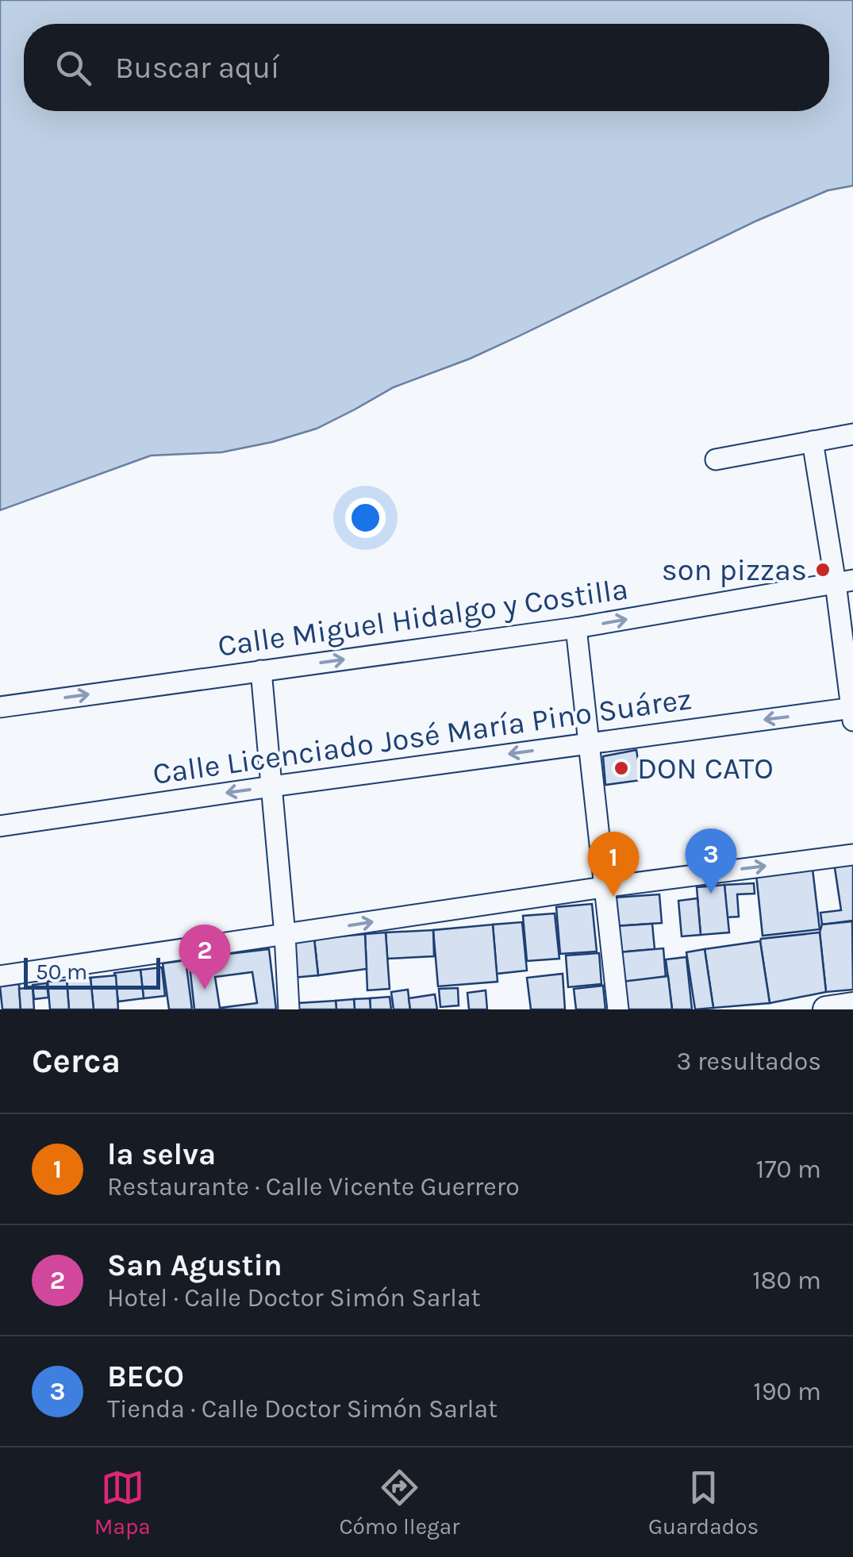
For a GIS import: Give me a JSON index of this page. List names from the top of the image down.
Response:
{
  "streets": {
    "street": ["Calle Miguel Hidalgo y Costilla", "Calle Licenciado José María Pino Suárez"]
  },
  "one_way": ["Calle Miguel Hidalgo y Costilla"],
  "places": ["son pizzas", "DON CATO"],
  "scale_bar": "50 m",
  "page": {
    "search": "Buscar aquí",
    "pins": ["3", "1", "2"],
    "scale": "50 m",
    "heading": ["Cerca", "3 resultados"],
    "list": [
      {
        "mark": "1",
        "name": "la selva",
        "note": "Restaurante · Calle Vicente Guerrero",
        "value": "170 m"
      },
      {
        "mark": "2",
        "name": "San Agustin",
        "note": "Hotel · Calle Doctor Simón Sarlat",
        "value": "180 m"
      },
      {
        "mark": "3",
        "name": "BECO",
        "note": "Tienda · Calle Doctor Simón Sarlat",
        "value": "190 m"
      }
    ],
    "nav": ["Mapa", "Cómo llegar", "Guardados"]
  }
}
